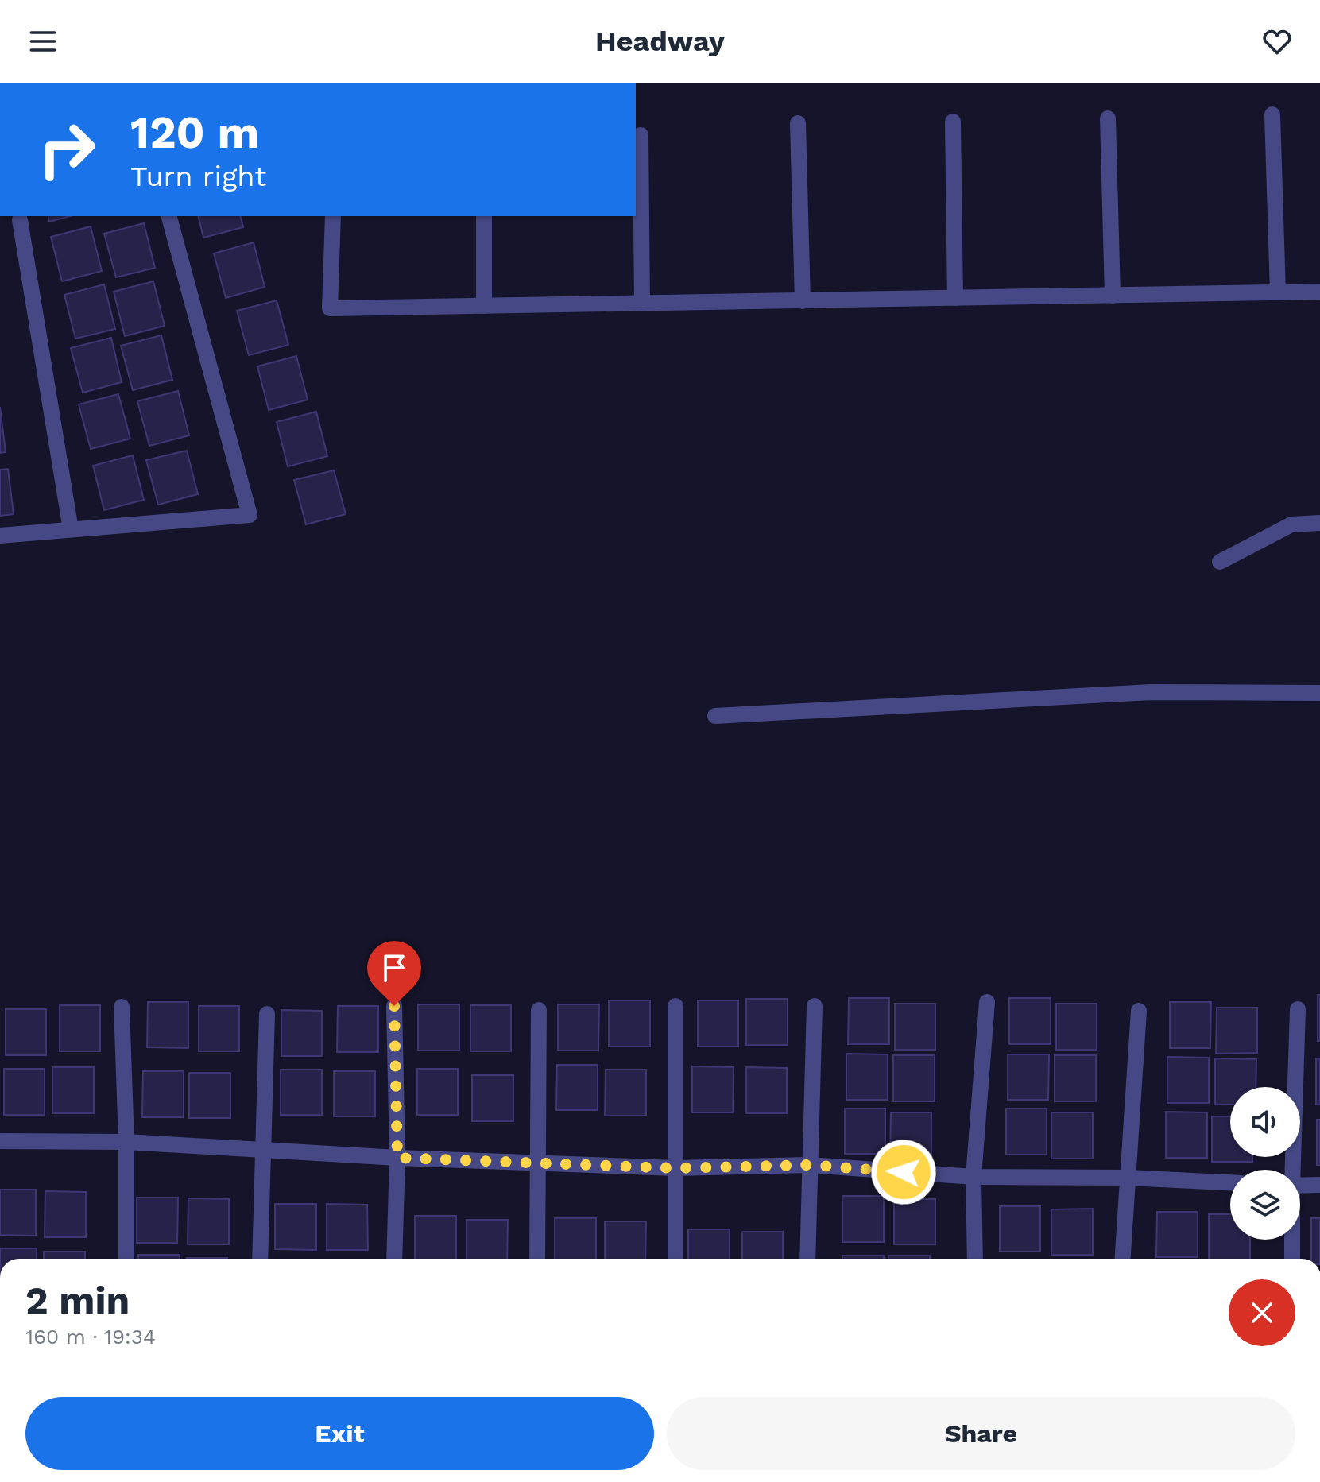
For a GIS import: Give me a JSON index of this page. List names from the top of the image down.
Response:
{
  "page": {
    "header": "Headway",
    "turn": ["120 m", "Turn right"],
    "heading": ["2 min", "160 m · 19:34"],
    "buttons": ["Exit", "Share"]
  }
}
